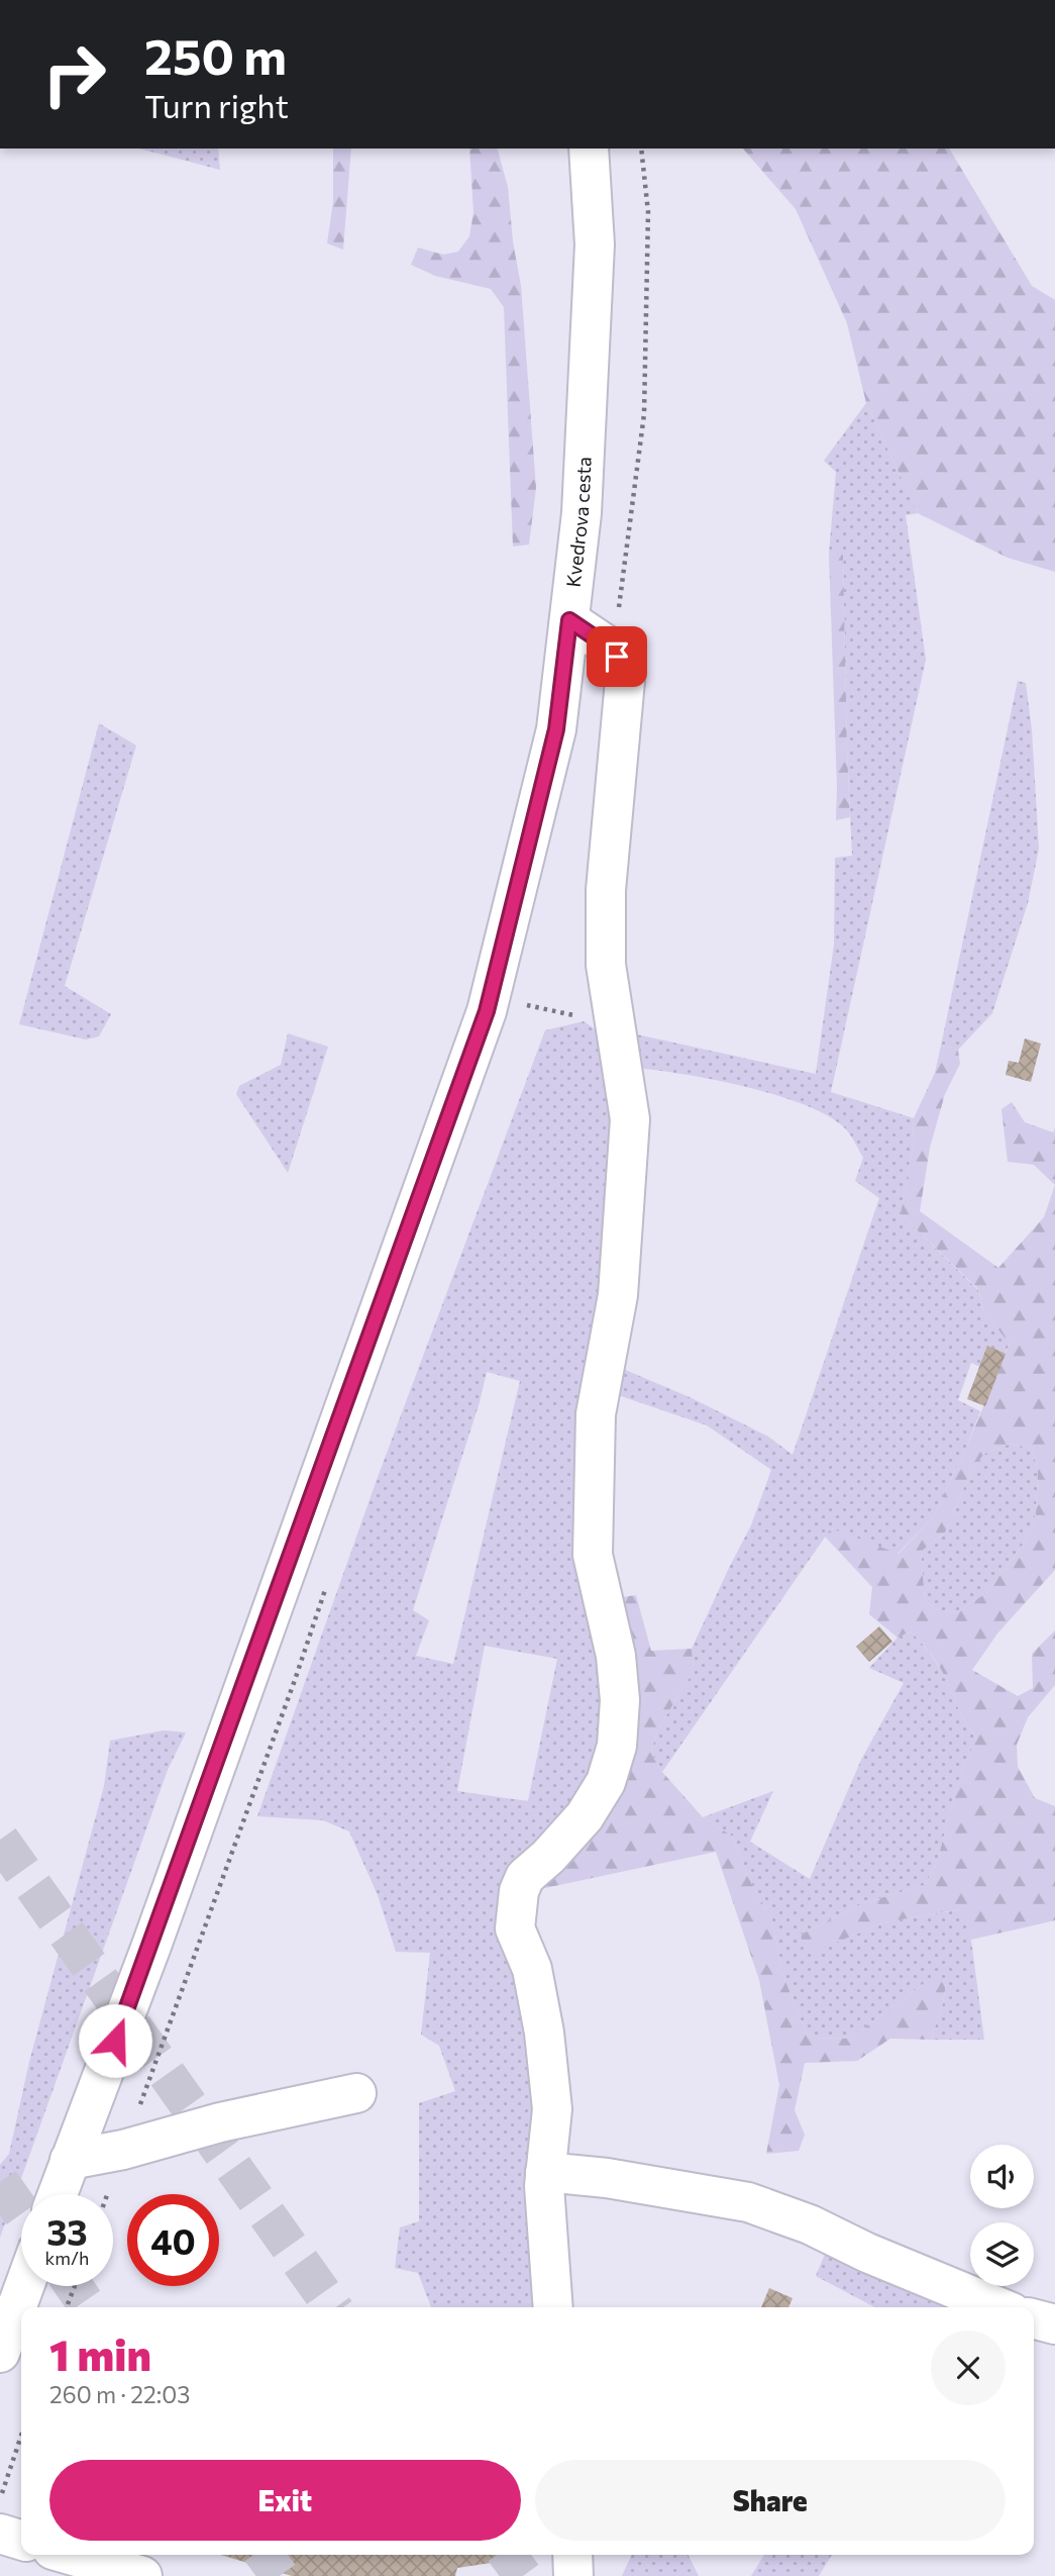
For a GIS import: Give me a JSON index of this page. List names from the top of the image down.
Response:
{
  "streets": {
    "street": ["Kvedrova cesta"]
  },
  "page": {
    "turn": ["250 m", "Turn right"],
    "speed": "33 km/h",
    "limit": "40",
    "heading": ["1 min", "260 m · 22:03"],
    "buttons": ["Exit", "Share"]
  }
}
